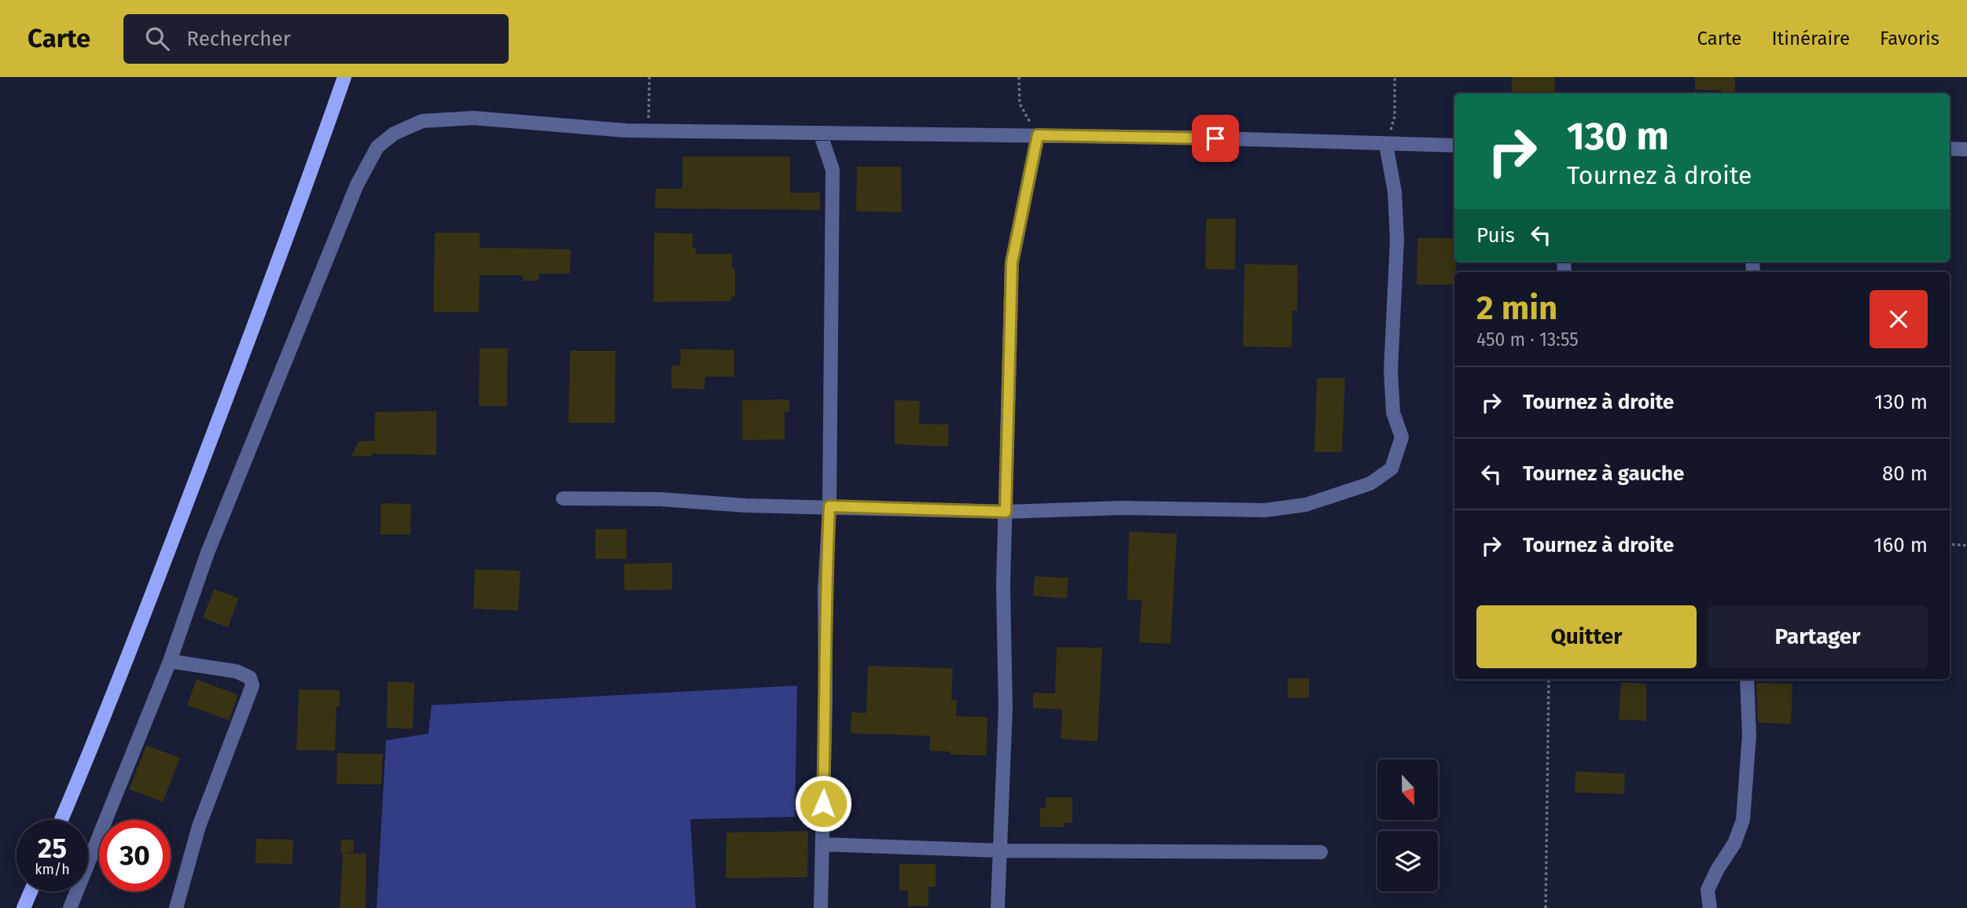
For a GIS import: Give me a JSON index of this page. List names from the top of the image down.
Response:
{
  "north": "bottom",
  "page": {
    "header": "Carte",
    "search": "Rechercher",
    "nav": ["Carte", "Itinéraire", "Favoris"],
    "turn": ["130 m", "Tournez à droite"],
    "then": "Puis",
    "heading": ["2 min", "450 m · 13:55"],
    "list": [
      {
        "name": "Tournez à droite",
        "value": "130 m"
      },
      {
        "name": "Tournez à gauche",
        "value": "80 m"
      },
      {
        "name": "Tournez à droite",
        "value": "160 m"
      }
    ],
    "buttons": ["Quitter", "Partager"],
    "speed": "25 km/h",
    "limit": "30"
  }
}
